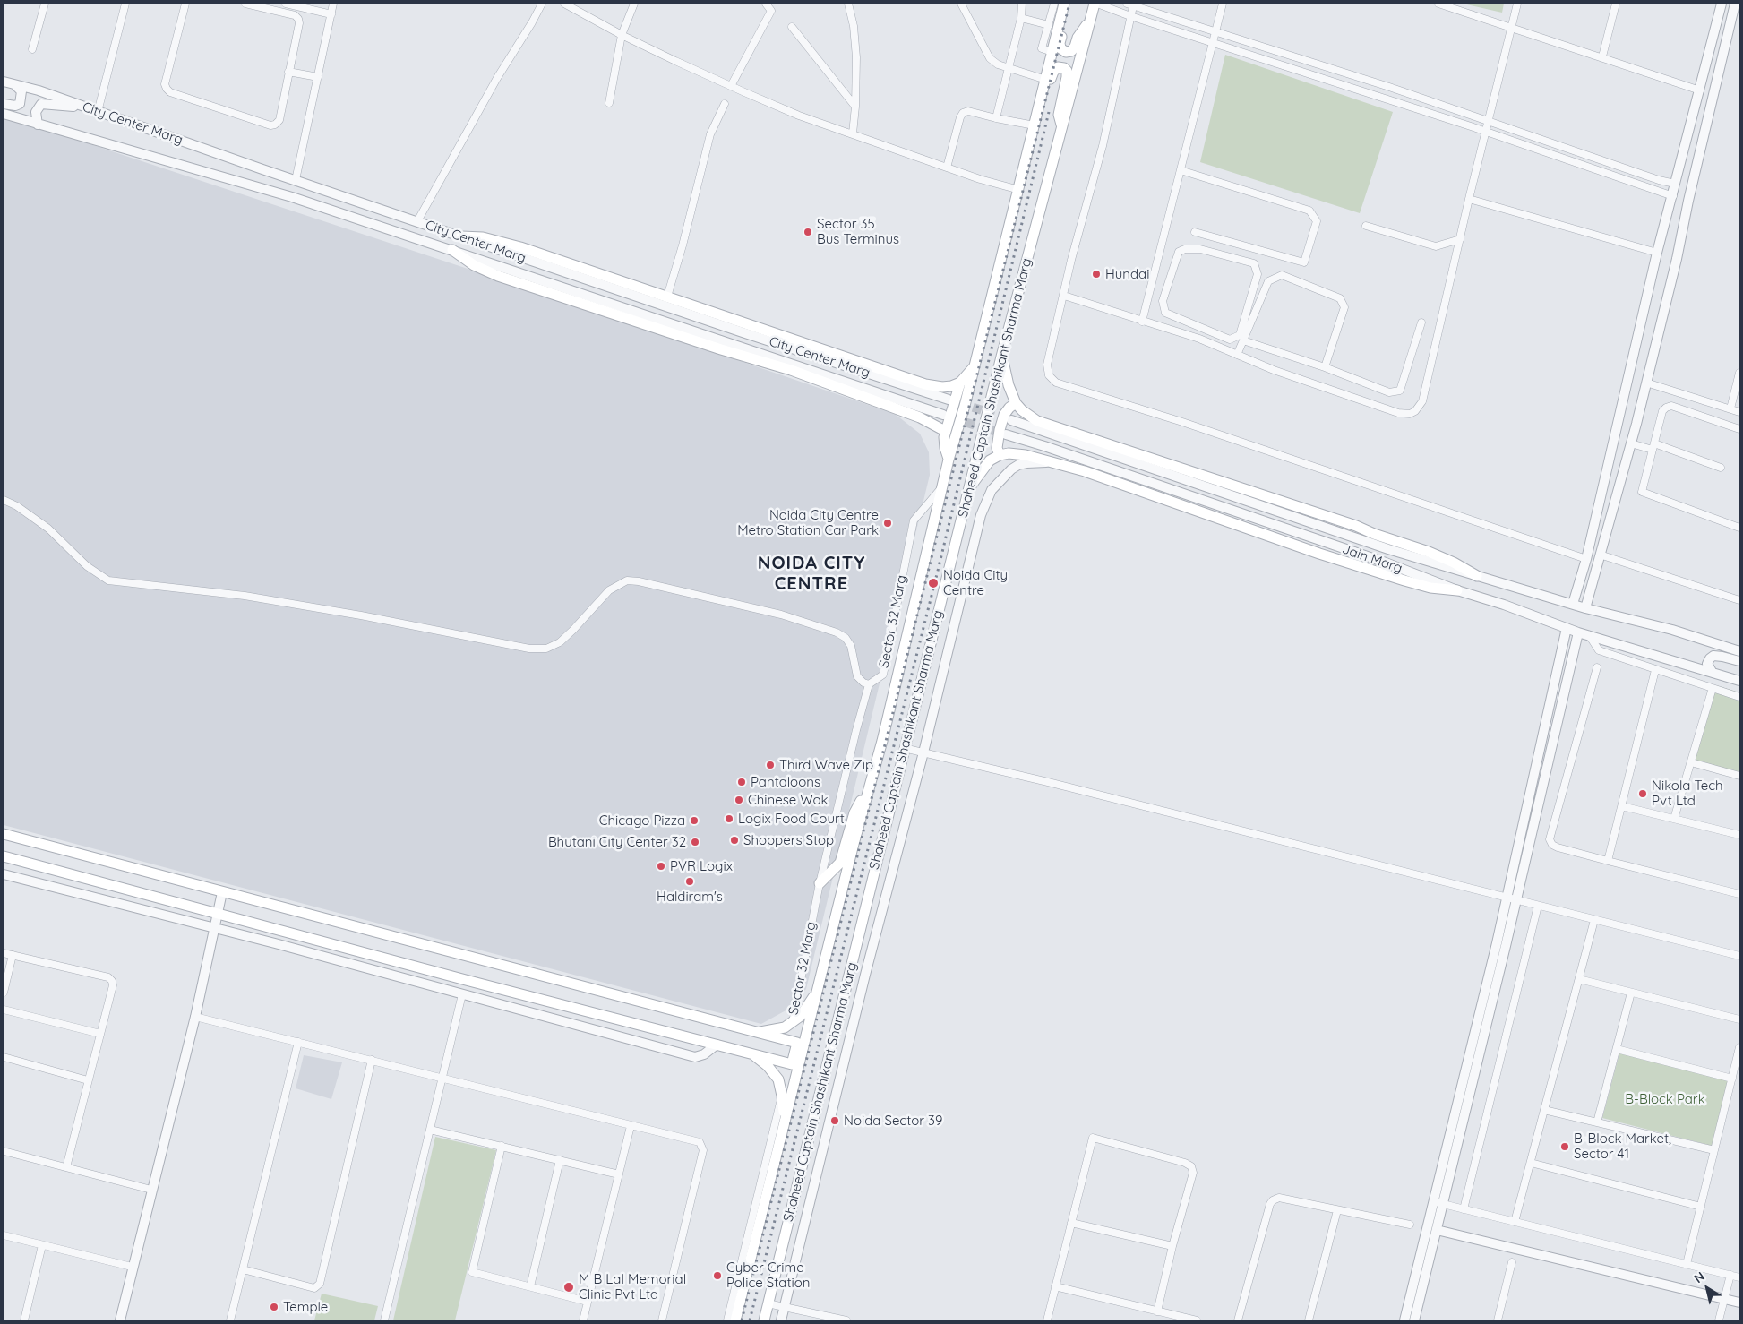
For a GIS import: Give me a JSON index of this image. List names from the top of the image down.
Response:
{
  "streets": {
    "main road": ["Shaheed Captain Shashikant Sharma Marg"],
    "street": ["City Center Marg", "Jain Marg", "Sector 32 Marg"]
  },
  "crossings": [
    ["Shaheed Captain Shashikant Sharma Marg", "Sector 32 Marg"]
  ],
  "districts": ["NOIDA CITY CENTRE"],
  "parks": ["B-Block Park"],
  "places": [
    "Sector 35 Bus Terminus",
    "Hundai",
    "Noida City Centre Metro Station Car Park",
    "Noida City Centre",
    "Third Wave Zip",
    "Pantaloons",
    "Nikola Tech Pvt Ltd",
    "Chinese Wok",
    "Logix Food Court",
    "Chicago Pizza",
    "Shoppers Stop",
    "Bhutani City Center 32",
    "PVR Logix",
    "Haldiram's",
    "Noida Sector 39",
    "B-Block Market, Sector 41",
    "Cyber Crime Police Station",
    "M B Lal Memorial Clinic Pvt Ltd",
    "Temple"
  ],
  "north": "top left"
}
